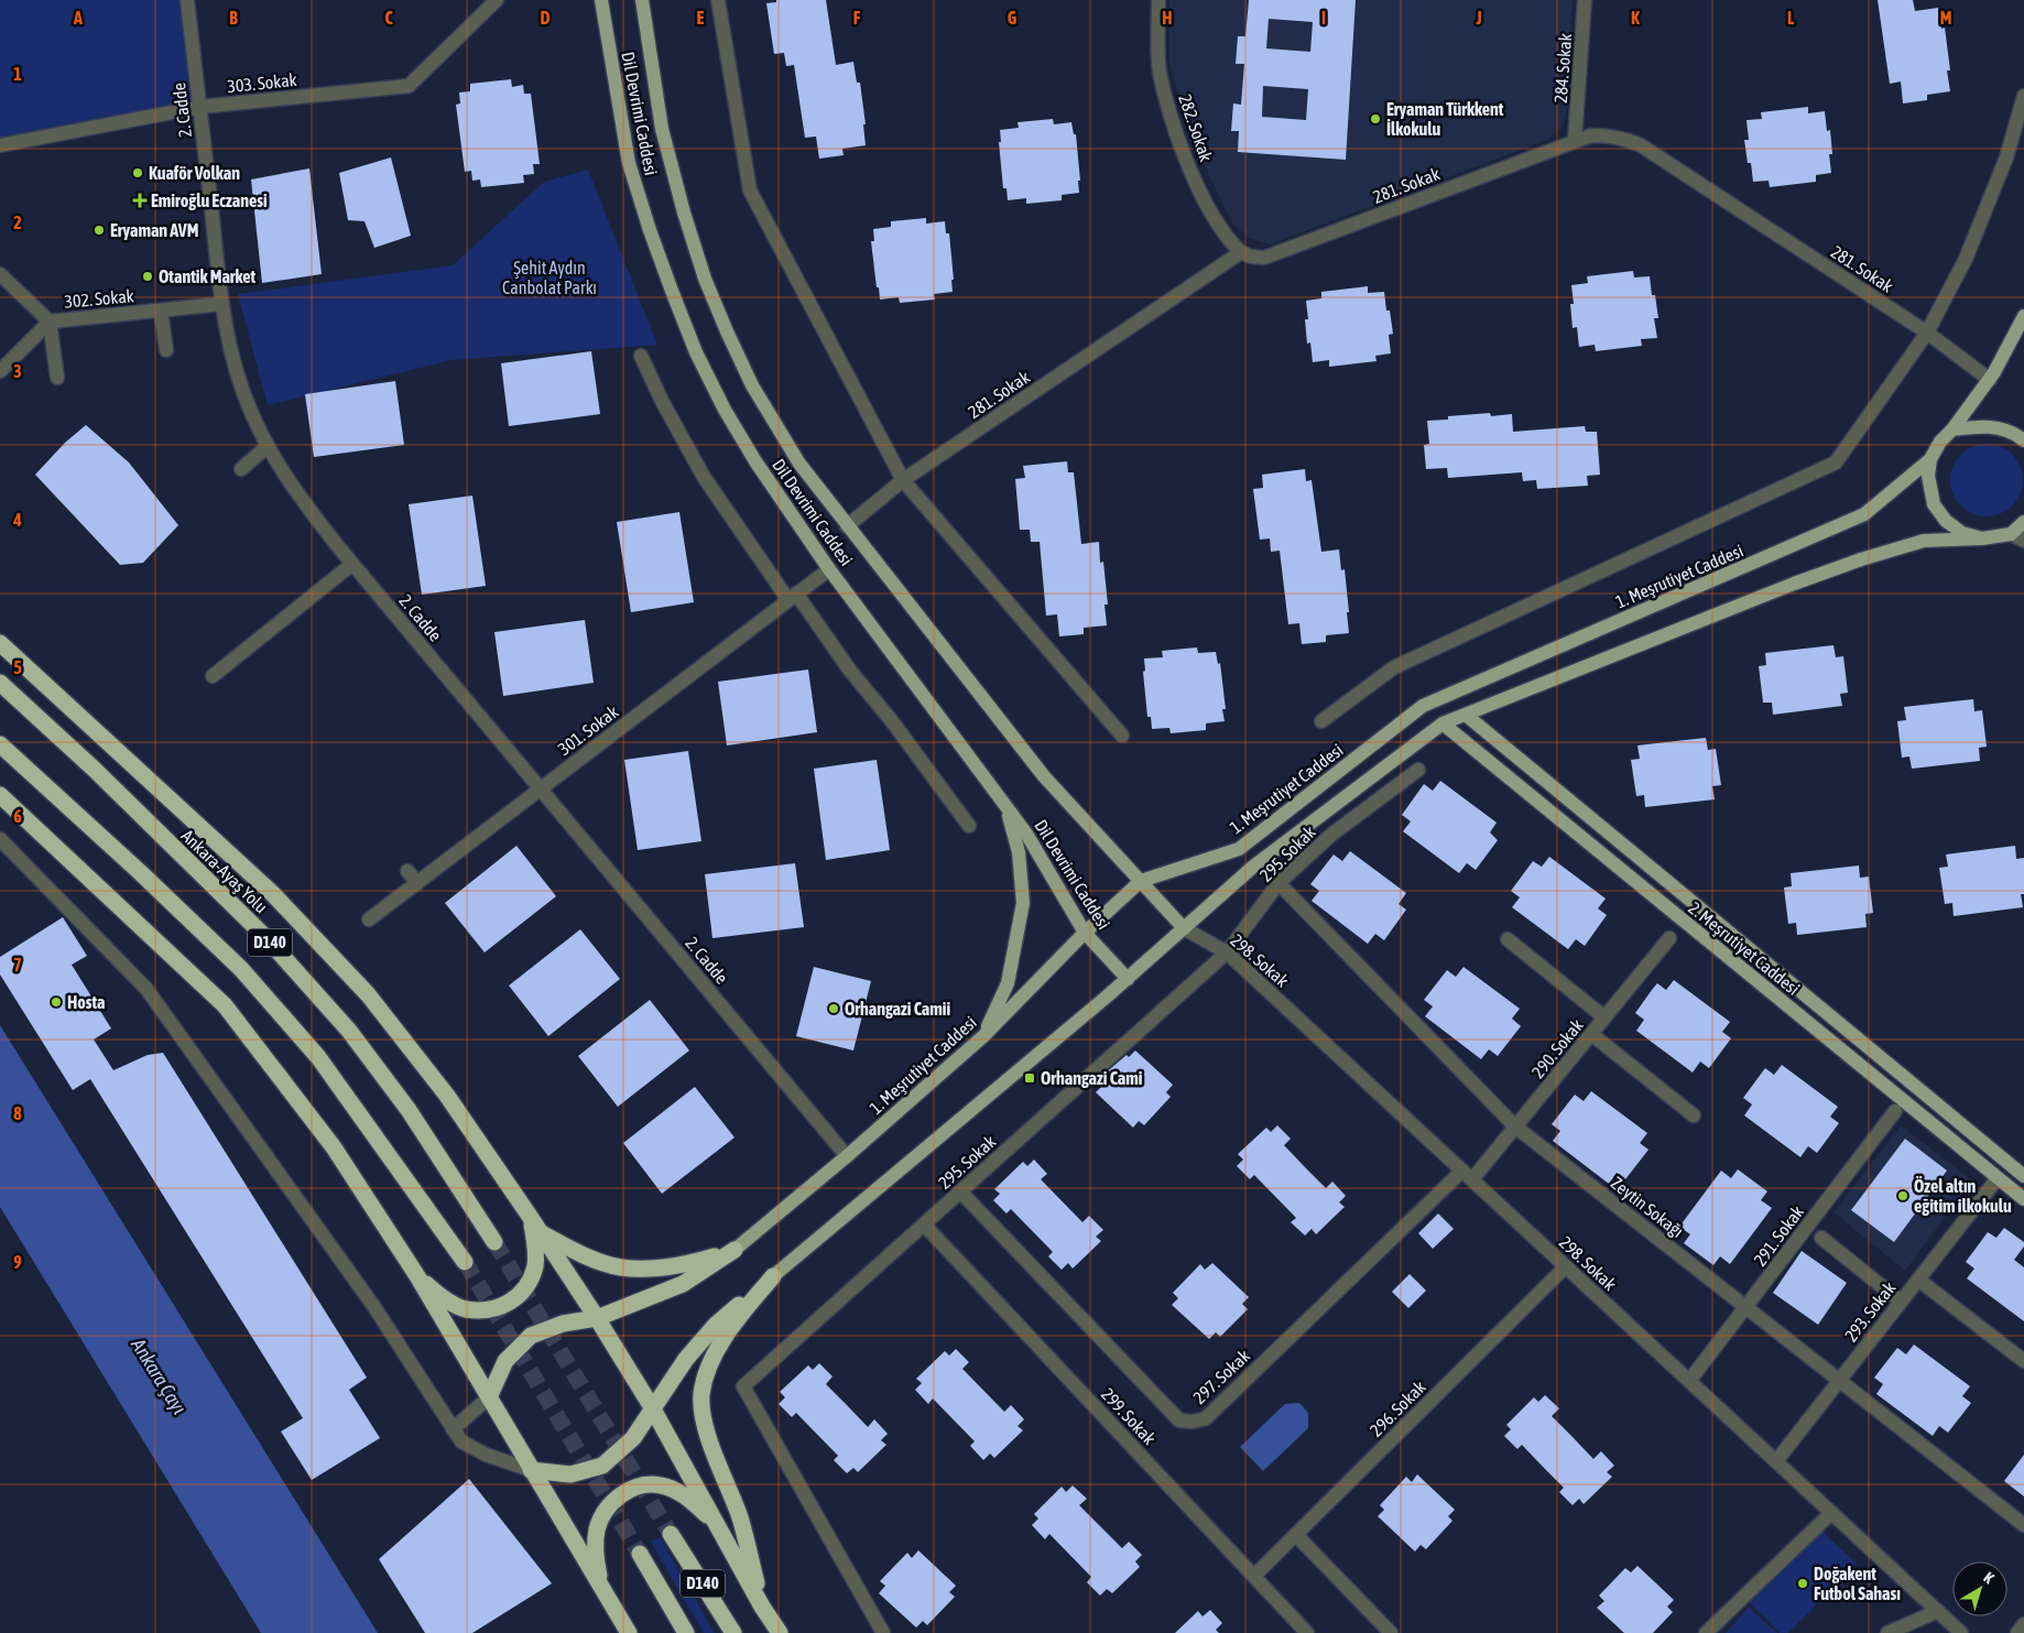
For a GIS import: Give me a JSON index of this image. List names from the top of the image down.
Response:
{
  "streets": {
    "highway": ["Ankara-Ayaş Yolu", "D140"],
    "main road": ["Dil Devrimi Caddesi", "1. Meşrutiyet Caddesi", "2. Meşrutiyet Caddesi"],
    "street": [
      "284. Sokak",
      "303. Sokak",
      "2. Cadde",
      "282. Sokak",
      "281. Sokak",
      "302. Sokak",
      "301. Sokak",
      "295. Sokak",
      "298. Sokak",
      "290. Sokak",
      "Zeytin Sokağı",
      "291. Sokak",
      "293. Sokak",
      "297. Sokak",
      "296. Sokak",
      "299. Sokak"
    ]
  },
  "crossings": [
    ["284. Sokak", "281. Sokak"],
    ["303. Sokak", "2. Cadde"],
    ["2. Cadde", "302. Sokak"],
    ["2. Cadde", "1. Meşrutiyet Caddesi"],
    ["2. Cadde", "301. Sokak"],
    ["Dil Devrimi Caddesi", "281. Sokak"],
    ["Dil Devrimi Caddesi", "1. Meşrutiyet Caddesi"],
    ["Dil Devrimi Caddesi", "301. Sokak"],
    ["Dil Devrimi Caddesi", "298. Sokak"],
    ["282. Sokak", "281. Sokak"],
    ["295. Sokak", "298. Sokak"],
    ["295. Sokak", "Zeytin Sokağı"],
    ["295. Sokak", "297. Sokak"],
    ["295. Sokak", "299. Sokak"],
    ["298. Sokak", "290. Sokak"],
    ["298. Sokak", "291. Sokak"],
    ["298. Sokak", "293. Sokak"],
    ["298. Sokak", "297. Sokak"],
    ["298. Sokak", "296. Sokak"],
    ["290. Sokak", "Zeytin Sokağı"],
    ["290. Sokak", "297. Sokak"],
    ["Zeytin Sokağı", "291. Sokak"],
    ["Zeytin Sokağı", "293. Sokak"],
    ["296. Sokak", "299. Sokak"]
  ],
  "water": ["Ankara Çayı"],
  "parks": ["Şehit Aydın Canbolat Parkı"],
  "places": {
    "other": [
      "Eryaman Türkkent İlkokulu",
      "Kuaför Volkan",
      "Eryaman AVM",
      "Otantik Market",
      "Hosta",
      "Orhangazi Camii",
      "Özel altın eğitim ilkokulu",
      "Doğakent Futbol Sahası"
    ],
    "health": ["Emiroğlu Eczanesi"],
    "transit": ["Orhangazi Cami"]
  },
  "north": "top right",
  "grid": {
    "columns": [
      "A",
      "B",
      "C",
      "D",
      "E",
      "F",
      "G",
      "H",
      "I",
      "J",
      "K",
      "L",
      "M"
    ],
    "rows": [
      "1",
      "2",
      "3",
      "4",
      "5",
      "6",
      "7",
      "8",
      "9"
    ]
  }
}
